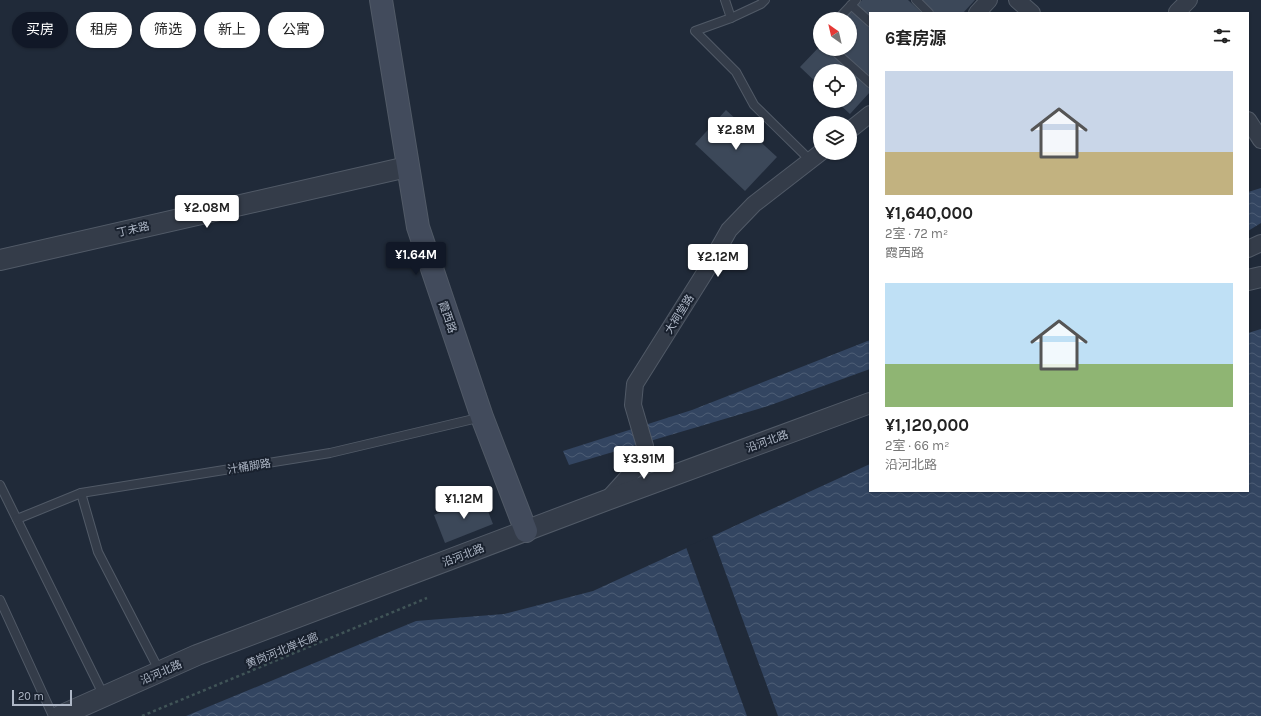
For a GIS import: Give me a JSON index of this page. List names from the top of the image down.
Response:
{
  "streets": {
    "main road": ["霞西路"],
    "street": ["丁未路", "大祠堂路", "沿河北路"],
    "lane": ["汁桶脚路"],
    "path": ["黄岗河北岸长廊"]
  },
  "crossings": [
    ["丁未路", "霞西路"],
    ["大祠堂路", "沿河北路"],
    ["霞西路", "沿河北路"],
    ["霞西路", "汁桶脚路"]
  ],
  "scale_bar": "20 m",
  "north": "top left",
  "page": {
    "chip": [
      "买房",
      "租房",
      "筛选",
      "新上",
      "公寓"
    ],
    "heading": "6套房源",
    "list": [
      {
        "name": "¥1,640,000",
        "note": "2室 · 72 m² · 霞西路"
      },
      {
        "name": "¥1,120,000",
        "note": "2室 · 66 m² · 沿河北路"
      }
    ],
    "price": [
      "¥2.8M",
      "¥2.08M",
      "¥1.64M",
      "¥2.12M",
      "¥3.91M",
      "¥1.12M"
    ],
    "scale": "20 m"
  }
}
